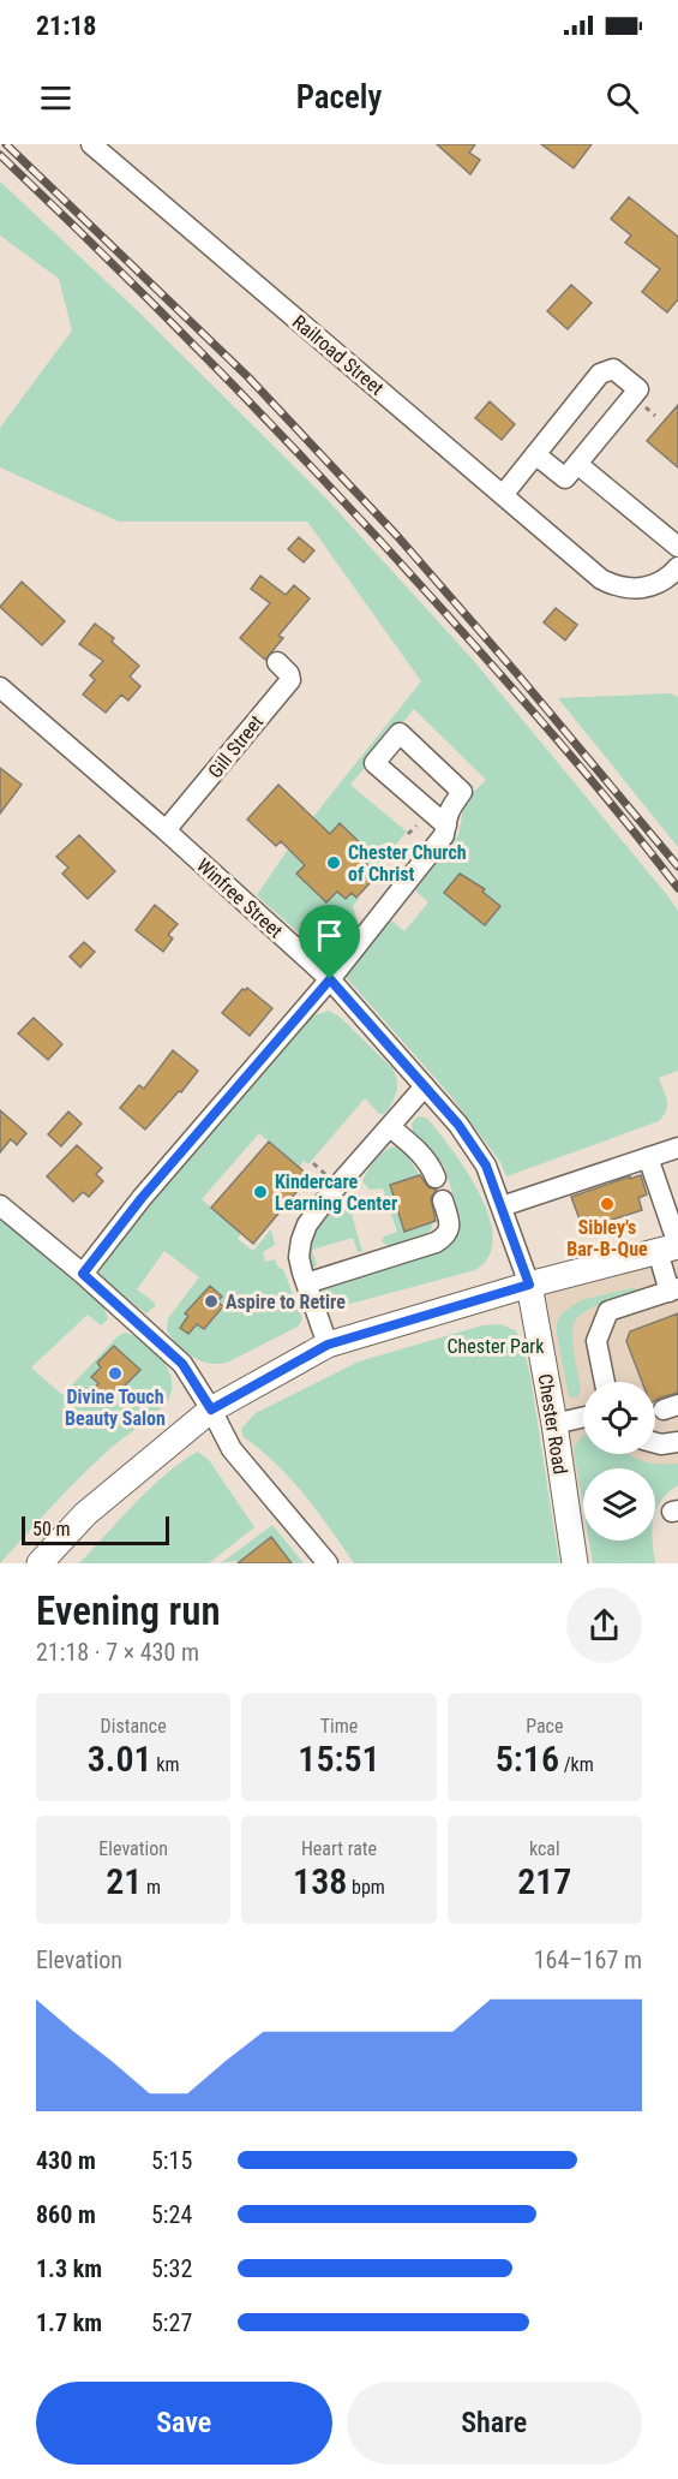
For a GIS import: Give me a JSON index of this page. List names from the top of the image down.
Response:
{
  "streets": {
    "main road": ["Chester Road"],
    "street": ["Railroad Street", "Gill Street", "Winfree Street"]
  },
  "crossings": [
    ["Gill Street", "Winfree Street"],
    ["Winfree Street", "Chester Road"]
  ],
  "parks": ["Chester Park"],
  "places": [
    "Chester Church of Christ",
    "Kindercare Learning Center",
    "Sibley's Bar-B-Que",
    "Aspire to Retire",
    "Divine Touch Beauty Salon"
  ],
  "scale_bar": "50 m",
  "page": {
    "status": "21:18",
    "header": "Pacely",
    "scale": "50 m",
    "heading": ["Evening run", "21:18 · 7 × 430 m"],
    "stats": [
      ["Distance", "3.01 km"],
      ["Time", "15:51"],
      ["Pace", "5:16 /km"],
      ["Elevation", "21 m"],
      ["Heart rate", "138 bpm"],
      ["kcal", "217"]
    ],
    "chart": ["Elevation", "164–167 m"],
    "list": [
      {
        "name": "430 m",
        "note": "5:15"
      },
      {
        "name": "860 m",
        "note": "5:24"
      },
      {
        "name": "1.3 km",
        "note": "5:32"
      },
      {
        "name": "1.7 km",
        "note": "5:27"
      }
    ],
    "buttons": ["Save", "Share"]
  }
}
